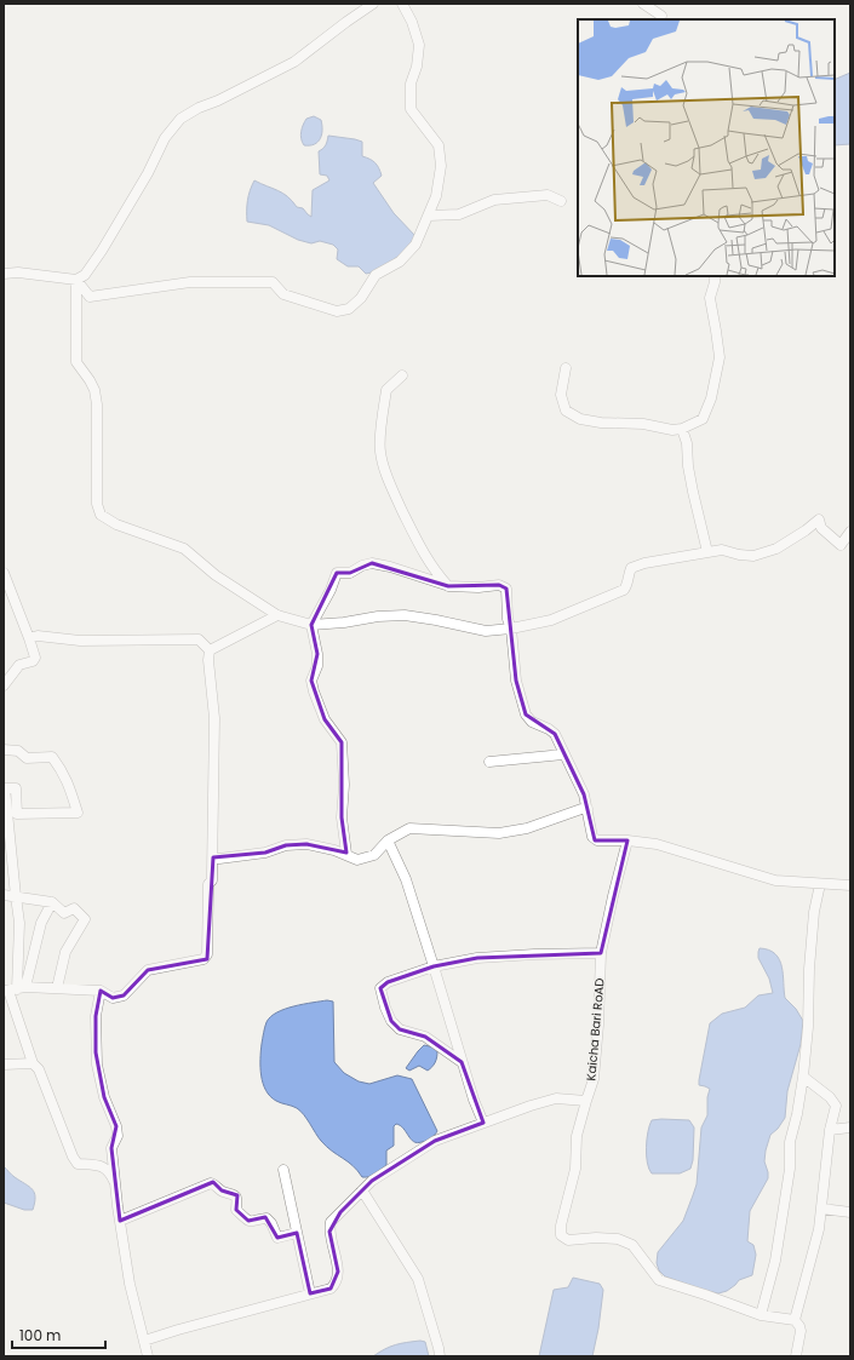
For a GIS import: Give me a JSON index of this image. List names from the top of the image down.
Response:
{
  "streets": {
    "street": ["Kaicha Bari RoAD"]
  },
  "scale_bar": "100 m"
}
